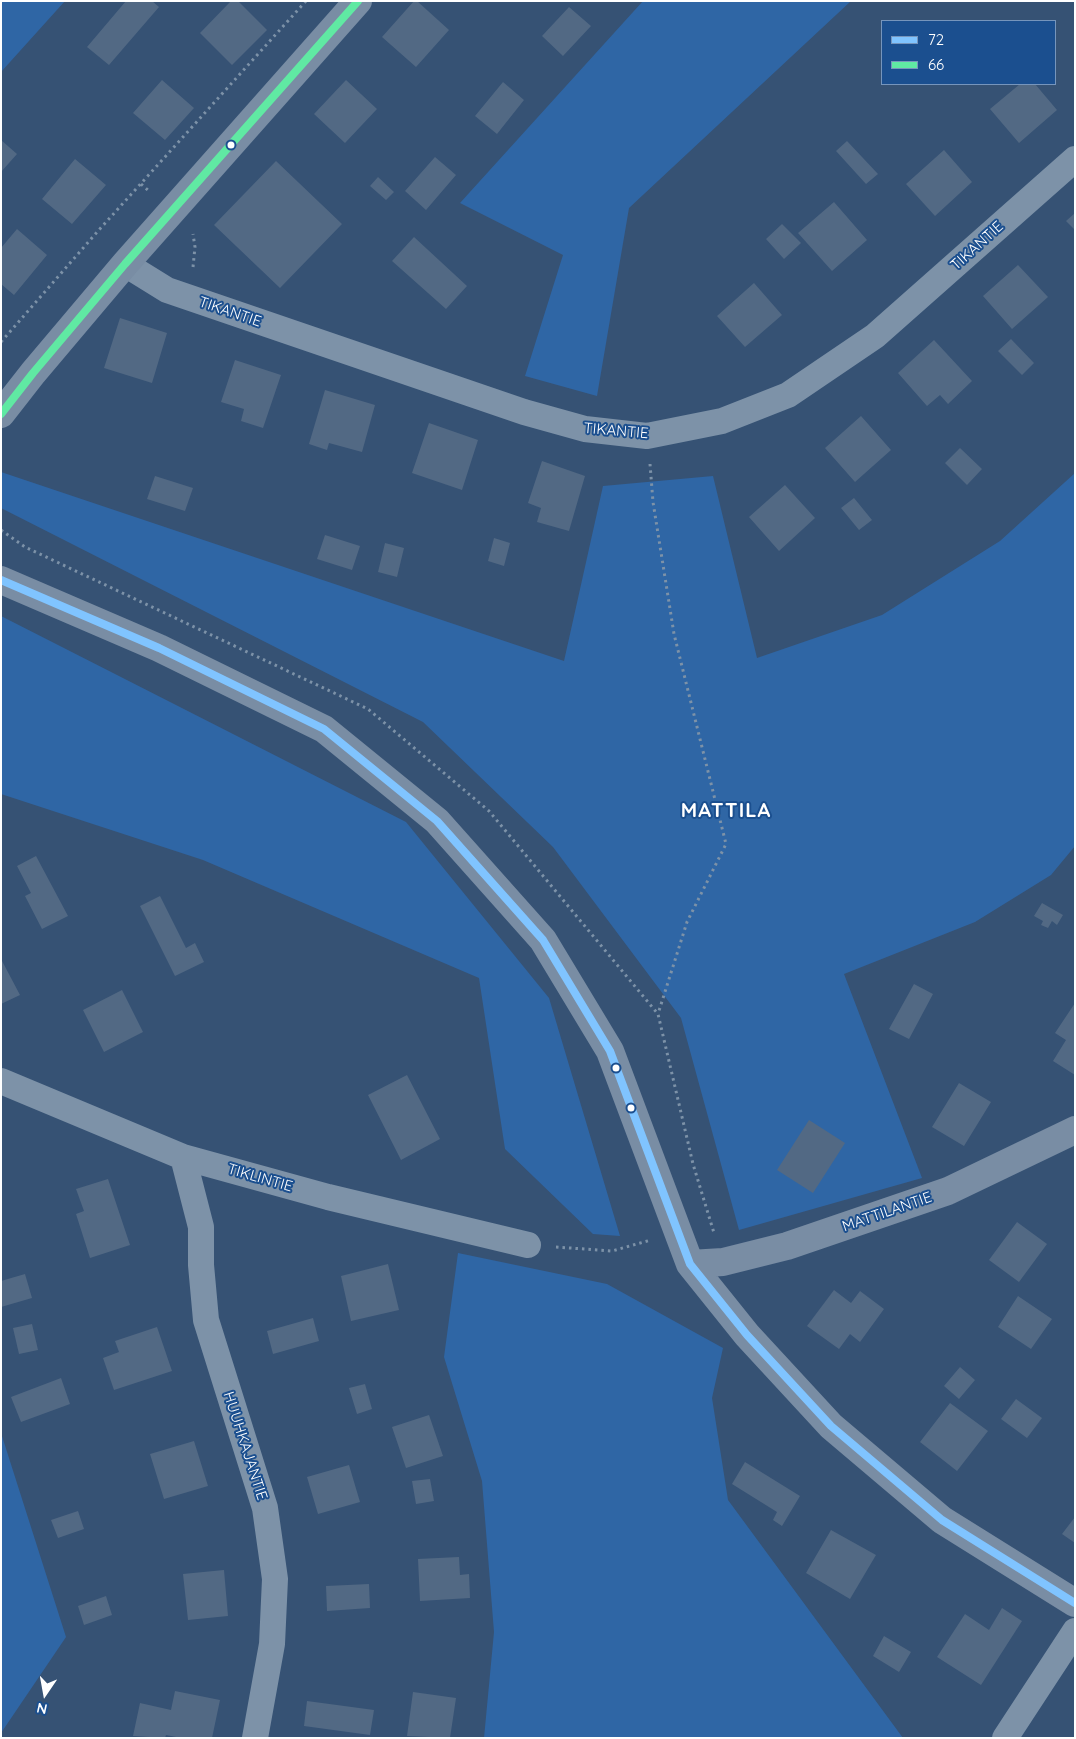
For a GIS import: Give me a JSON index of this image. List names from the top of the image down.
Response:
{
  "streets": {
    "street": [
      "TIKANTIE",
      "TIKLINTIE",
      "MATTILANTIE",
      "HUUHKAJANTIE"
    ]
  },
  "crossings": [
    ["TIKLINTIE", "HUUHKAJANTIE"]
  ],
  "districts": ["MATTILA"],
  "lines": ["transit line 66", "transit line 72"],
  "legend": ["72", "66"],
  "north": "bottom"
}
